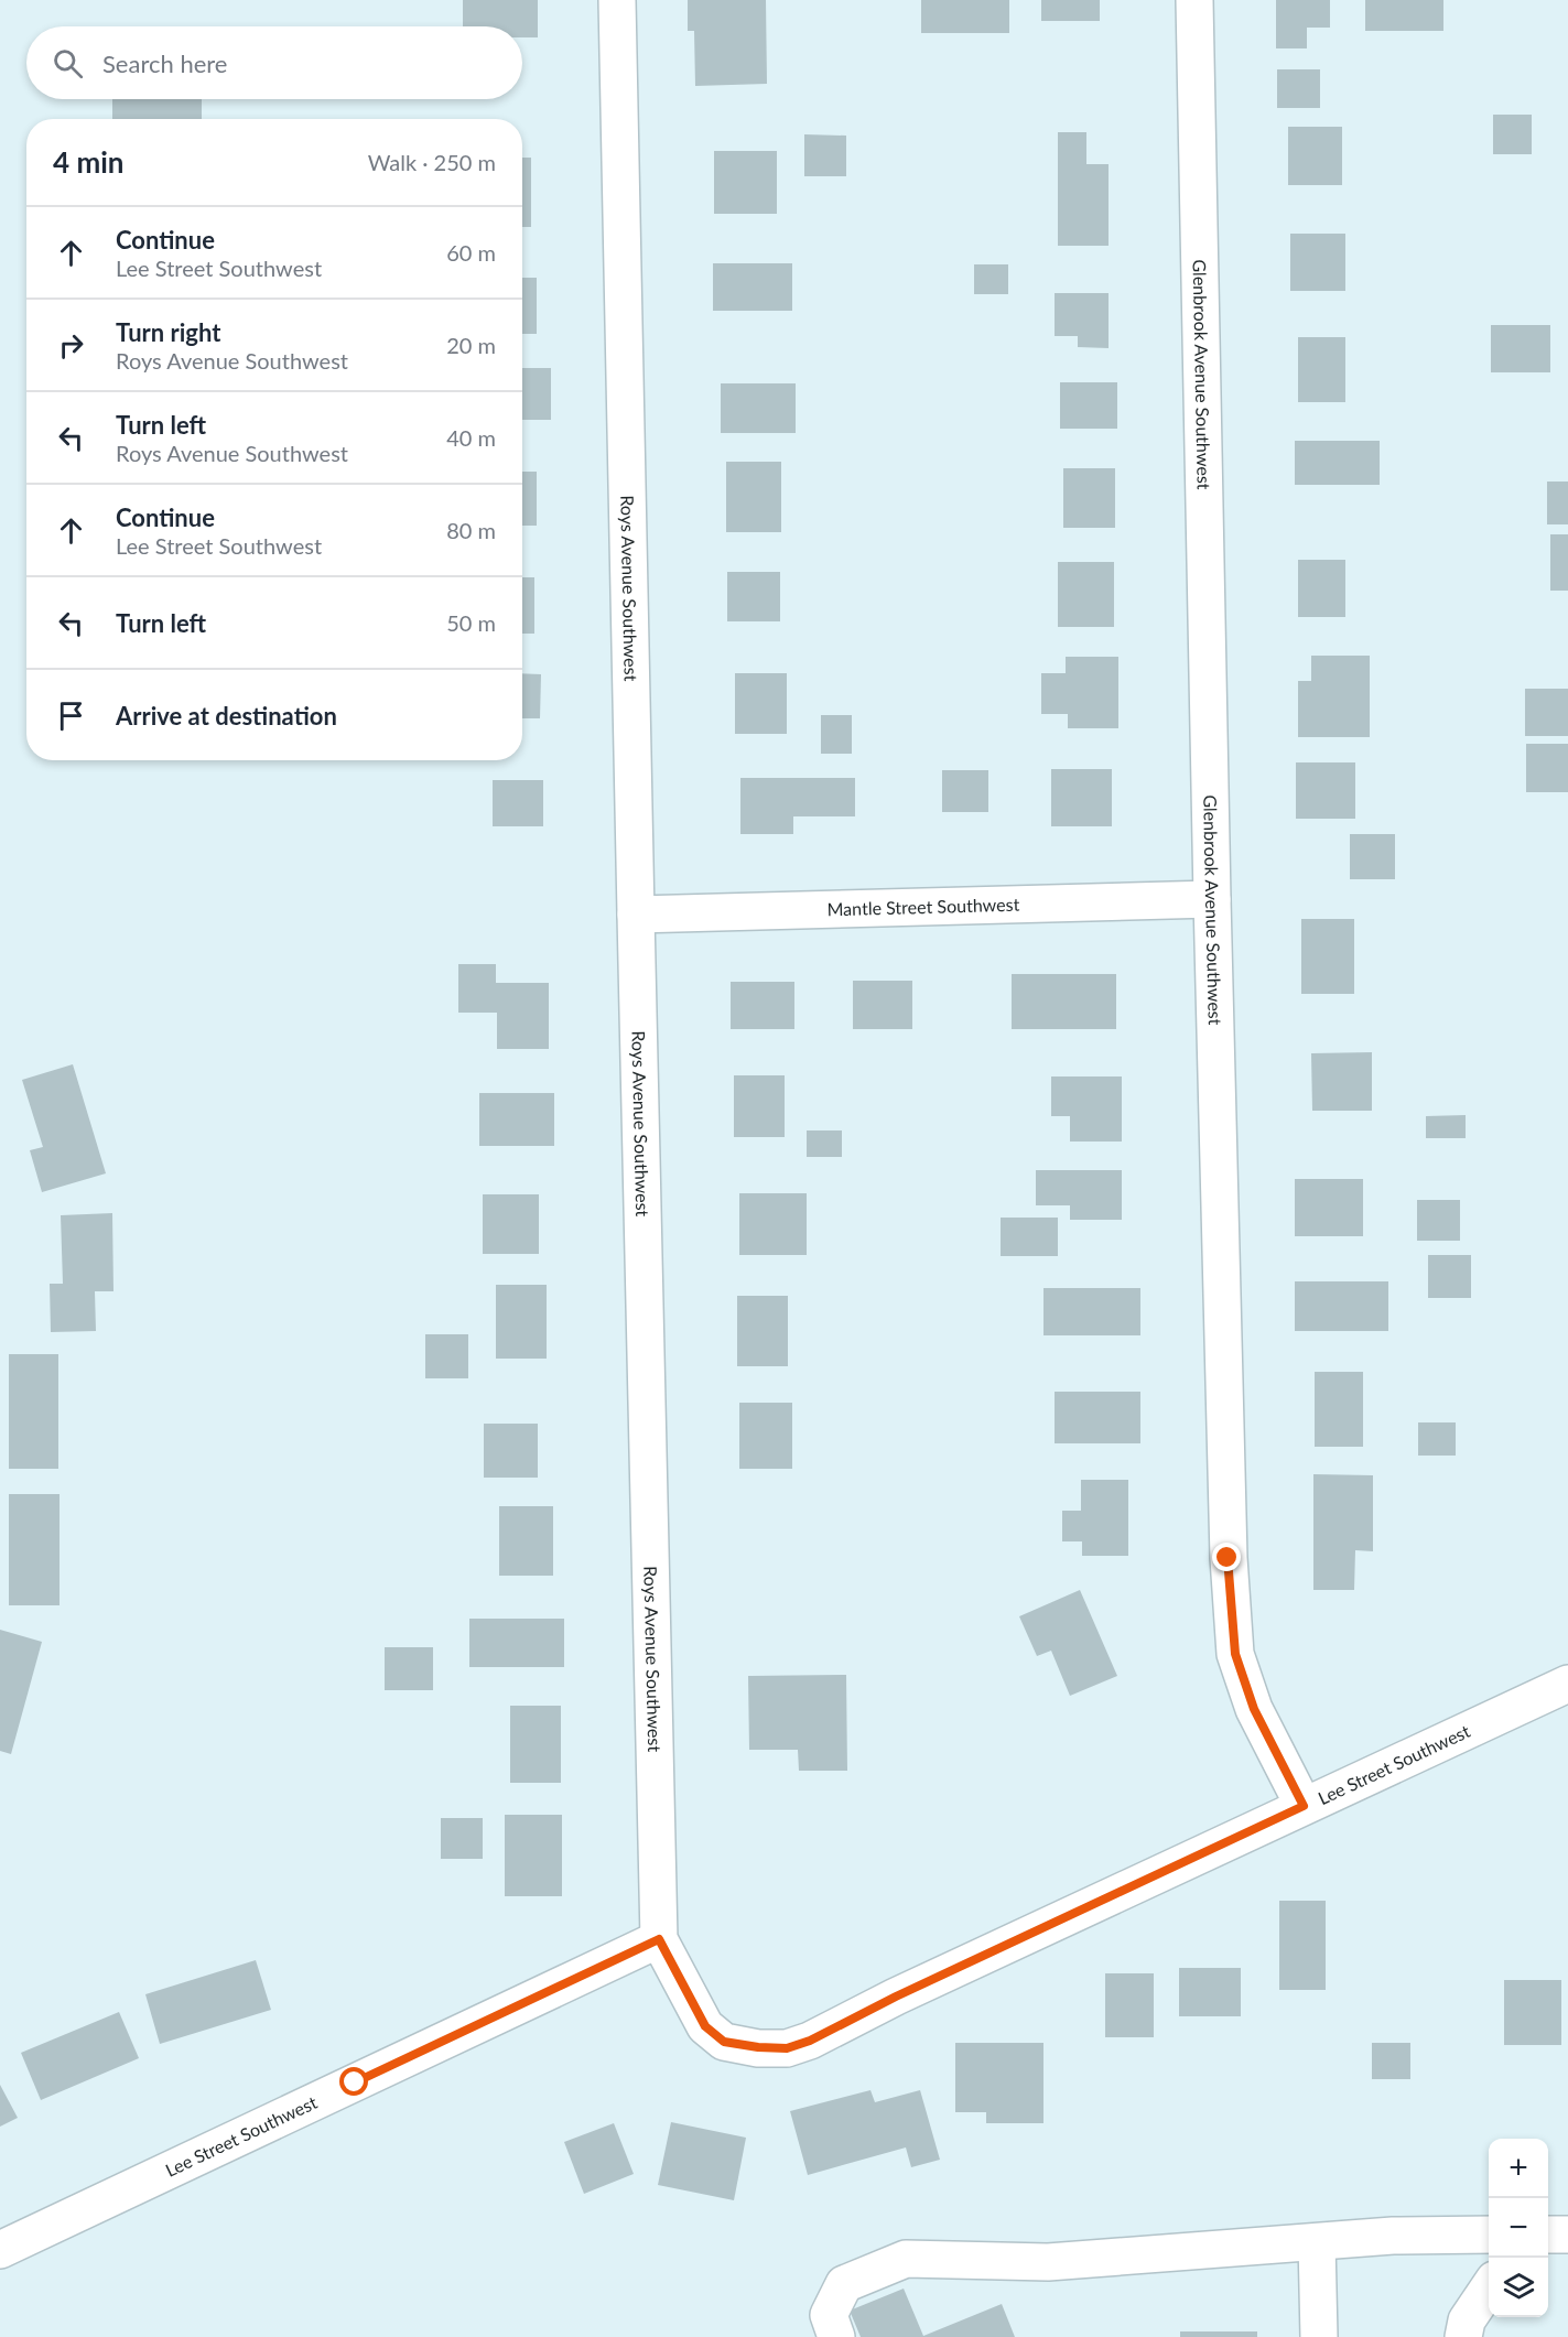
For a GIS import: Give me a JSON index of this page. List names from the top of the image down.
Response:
{
  "streets": {
    "street": [
      "Glenbrook Avenue Southwest",
      "Roys Avenue Southwest",
      "Mantle Street Southwest",
      "Lee Street Southwest"
    ]
  },
  "crossings": [
    ["Glenbrook Avenue Southwest", "Mantle Street Southwest"],
    ["Glenbrook Avenue Southwest", "Lee Street Southwest"],
    ["Roys Avenue Southwest", "Mantle Street Southwest"],
    ["Roys Avenue Southwest", "Lee Street Southwest"]
  ],
  "page": {
    "search": "Search here",
    "heading": ["4 min", "Walk · 250 m"],
    "list": [
      ["Continue", "Lee Street Southwest", "60 m"],
      ["Turn right", "Roys Avenue Southwest", "20 m"],
      ["Turn left", "Roys Avenue Southwest", "40 m"],
      ["Continue", "Lee Street Southwest", "80 m"],
      ["Turn left", "50 m"],
      "Arrive at destination"
    ],
    "map_buttons": ["+", "−"]
  }
}
